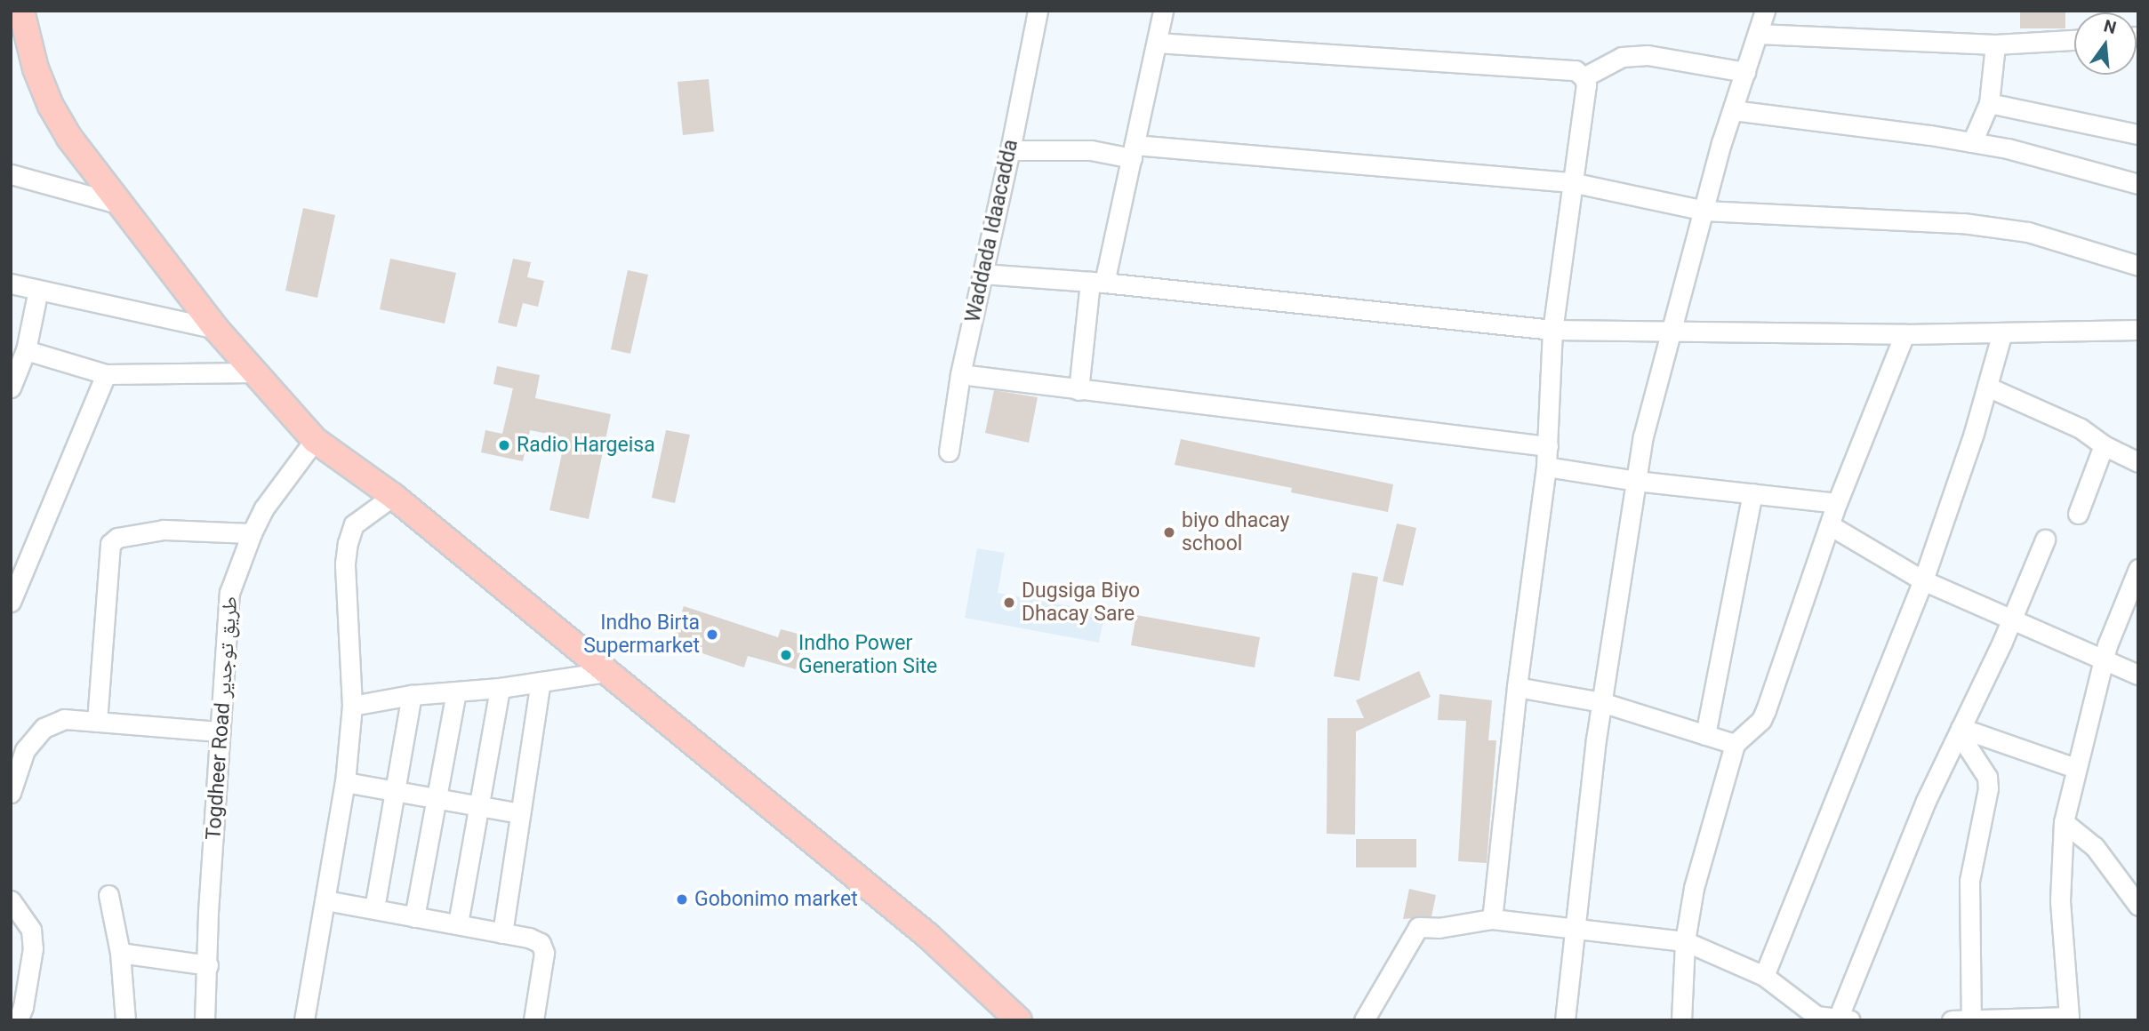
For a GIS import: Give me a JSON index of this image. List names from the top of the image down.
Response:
{
  "streets": {
    "street": ["Waddada Idaacadda", "Togdheer Road طريق توجدير"]
  },
  "places": [
    "Radio Hargeisa",
    "biyo dhacay school",
    "Dugsiga Biyo Dhacay Sare",
    "Indho Birta Supermarket",
    "Indho Power Generation Site",
    "Gobonimo market"
  ],
  "north": "top"
}
